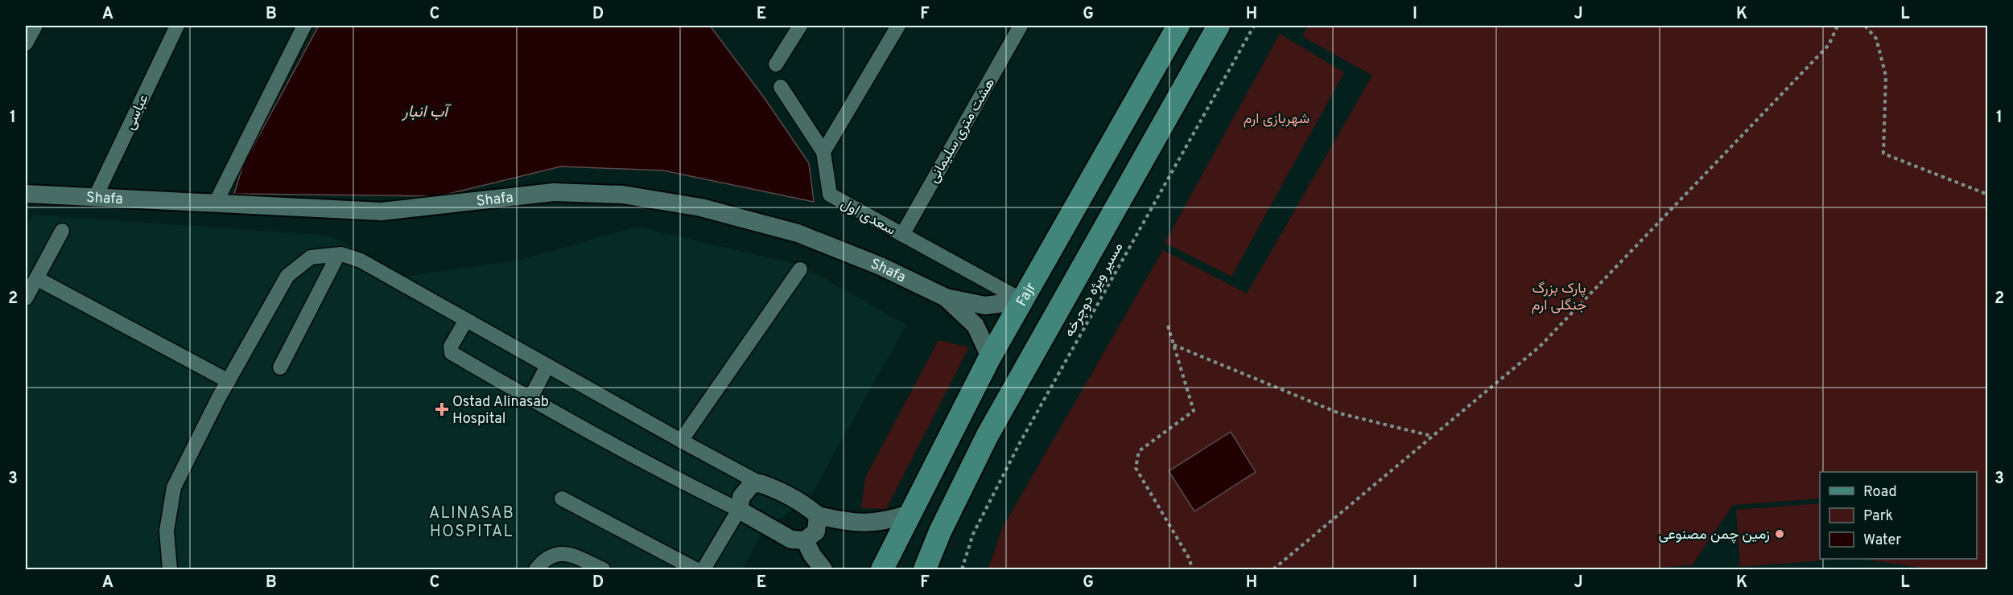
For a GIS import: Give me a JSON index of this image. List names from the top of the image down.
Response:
{
  "streets": {
    "main road": ["Fajr"],
    "street": [
      "عباسی",
      "هشت متری سلیمانی",
      "Shafa",
      "سعدی اول"
    ],
    "path": ["مسیر ویژه دوچرخه"]
  },
  "crossings": [
    ["عباسی", "Shafa"],
    ["هشت متری سلیمانی", "سعدی اول"],
    ["سعدی اول", "Fajr"]
  ],
  "districts": ["ALINASAB HOSPITAL"],
  "water": ["آب انبار"],
  "parks": ["شهربازی ارم", "پارک بزرگ جنگلی ارم"],
  "places": {
    "health": ["Ostad Alinasab Hospital"],
    "other": ["زمین چمن مصنوعی"]
  },
  "legend": ["Road", "Park", "Water"],
  "grid": {
    "columns": [
      "A",
      "B",
      "C",
      "D",
      "E",
      "F",
      "G",
      "H",
      "I",
      "J",
      "K",
      "L"
    ],
    "rows": ["1", "2", "3"]
  }
}
